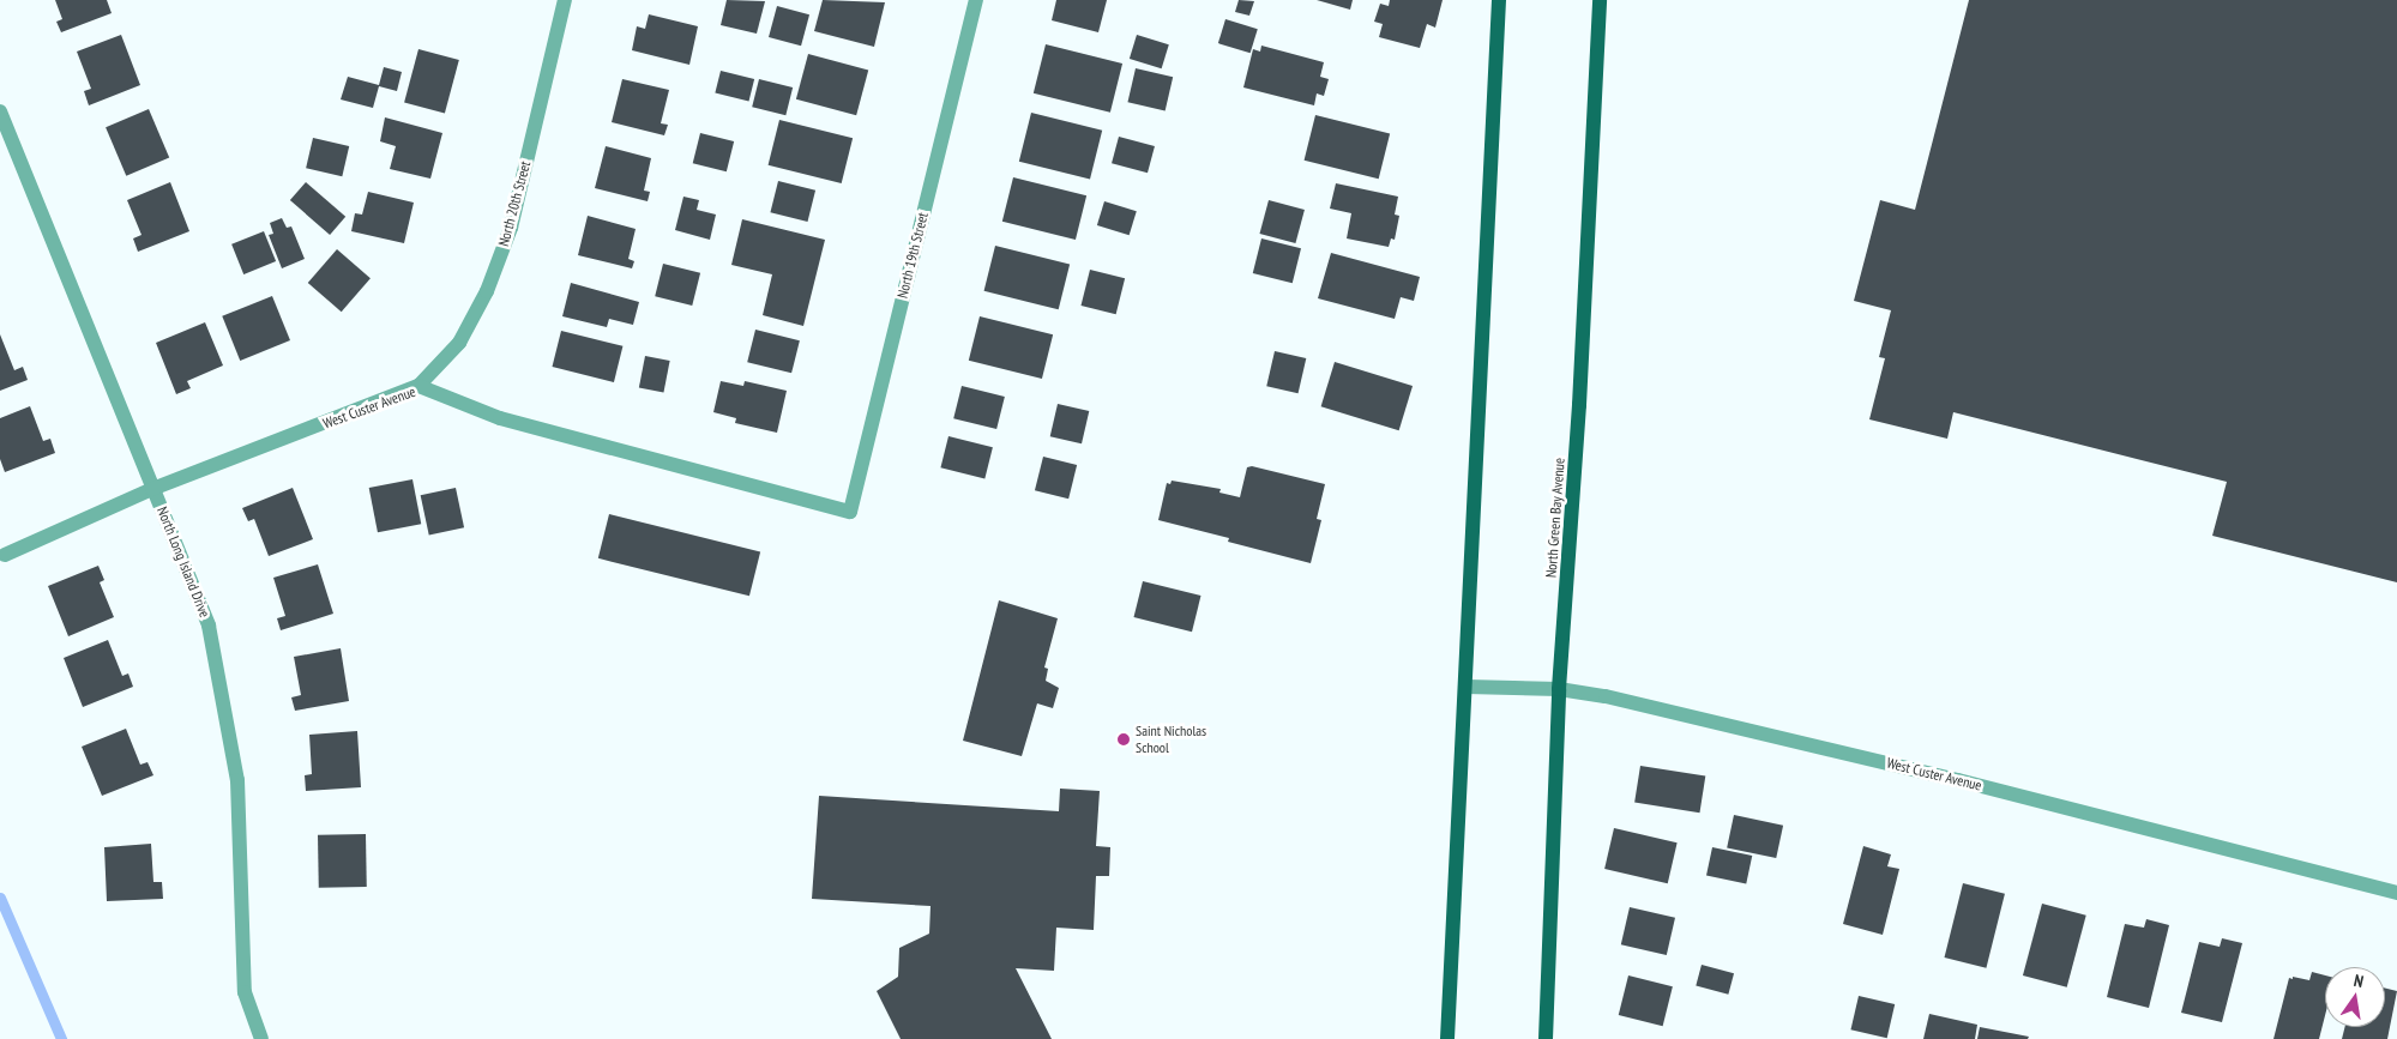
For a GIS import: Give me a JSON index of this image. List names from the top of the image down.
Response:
{
  "streets": {
    "main road": ["North Green Bay Avenue"],
    "street": [
      "North 20th Street",
      "North 19th Street",
      "West Custer Avenue",
      "North Long Island Drive"
    ]
  },
  "crossings": [
    ["North 20th Street", "West Custer Avenue"],
    ["North 19th Street", "West Custer Avenue"],
    ["West Custer Avenue", "North Green Bay Avenue"],
    ["West Custer Avenue", "North Long Island Drive"]
  ],
  "places": ["Saint Nicholas School"],
  "north": "top"
}
